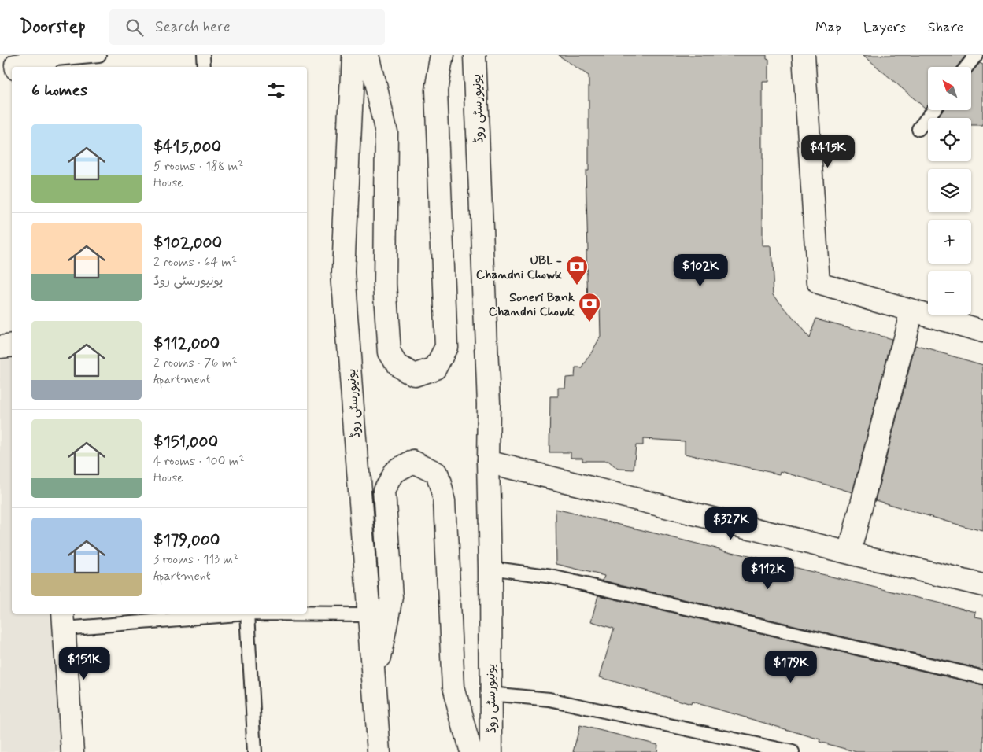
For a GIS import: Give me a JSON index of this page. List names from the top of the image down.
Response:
{
  "streets": {
    "main road": ["یونیورسٹی روڈ"]
  },
  "places": {
    "bank": ["UBL - Chandni Chowk", "Soneri Bank Chandni Chowk"]
  },
  "north": "top left",
  "page": {
    "header": "Doorstep",
    "search": "Search here",
    "nav": ["Map", "Layers", "Share"],
    "map_buttons": ["+", "−"],
    "heading": "6 homes",
    "list": [
      {
        "name": "$415,000",
        "note": "5 rooms · 188 m² · House"
      },
      {
        "name": "$102,000",
        "note": "2 rooms · 64 m² · یونیورسٹی روڈ"
      },
      {
        "name": "$112,000",
        "note": "2 rooms · 76 m² · Apartment"
      },
      {
        "name": "$151,000",
        "note": "4 rooms · 100 m² · House"
      },
      {
        "name": "$179,000",
        "note": "3 rooms · 113 m² · Apartment"
      }
    ],
    "price": [
      "$415K",
      "$102K",
      "$327K",
      "$112K",
      "$151K",
      "$179K"
    ]
  }
}
